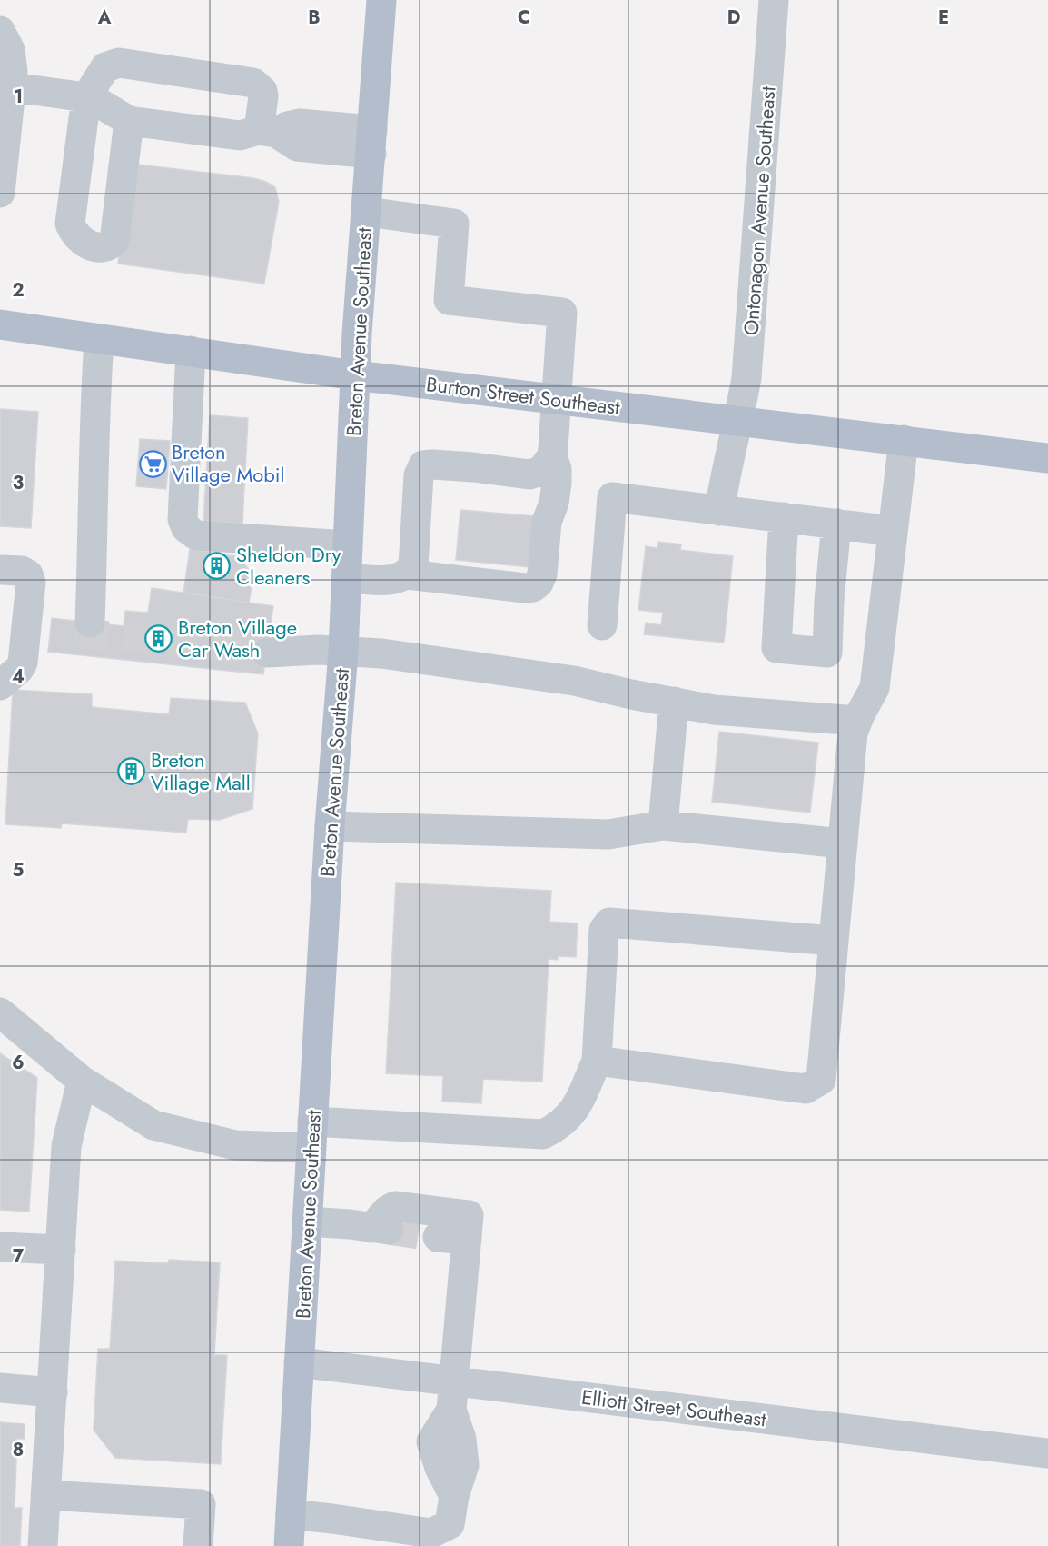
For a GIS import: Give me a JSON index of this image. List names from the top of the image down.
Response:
{
  "streets": {
    "main road": ["Breton Avenue Southeast", "Burton Street Southeast"],
    "street": ["Ontonagon Avenue Southeast", "Elliott Street Southeast"]
  },
  "crossings": [
    ["Ontonagon Avenue Southeast", "Burton Street Southeast"],
    ["Breton Avenue Southeast", "Burton Street Southeast"],
    ["Breton Avenue Southeast", "Elliott Street Southeast"]
  ],
  "places": {
    "supermarket": ["Breton Village Mobil"],
    "building": ["Sheldon Dry Cleaners", "Breton Village Car Wash", "Breton Village Mall"]
  },
  "grid": {
    "columns": [
      "A",
      "B",
      "C",
      "D",
      "E"
    ],
    "rows": [
      "1",
      "2",
      "3",
      "4",
      "5",
      "6",
      "7",
      "8"
    ]
  }
}
